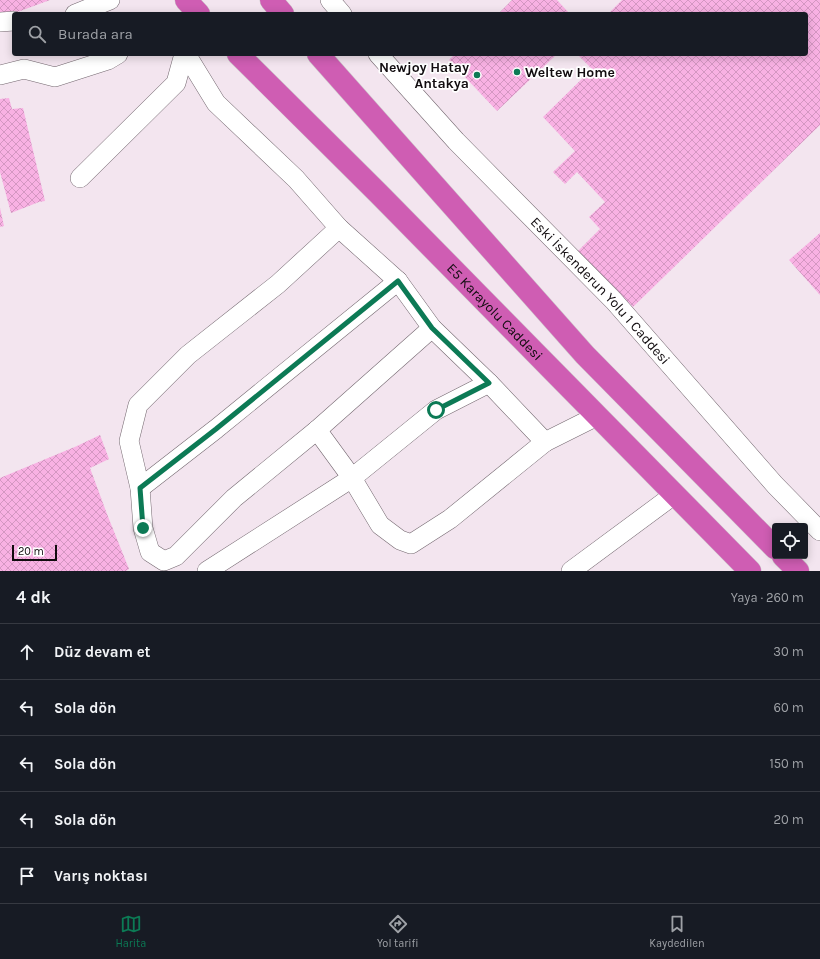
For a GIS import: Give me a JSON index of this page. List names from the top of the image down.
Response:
{
  "streets": {
    "highway": ["E5 Karayolu Caddesi"],
    "street": ["Eski İskenderun Yolu 1 Caddesi"]
  },
  "places": ["Weltew Home", "Newjoy Hatay Antakya"],
  "scale_bar": "20 m",
  "page": {
    "search": "Burada ara",
    "scale": "20 m",
    "heading": ["4 dk", "Yaya · 260 m"],
    "list": [
      ["Düz devam et", "30 m"],
      ["Sola dön", "60 m"],
      ["Sola dön", "150 m"],
      ["Sola dön", "20 m"],
      "Varış noktası"
    ],
    "nav": ["Harita", "Yol tarifi", "Kaydedilen"]
  }
}
